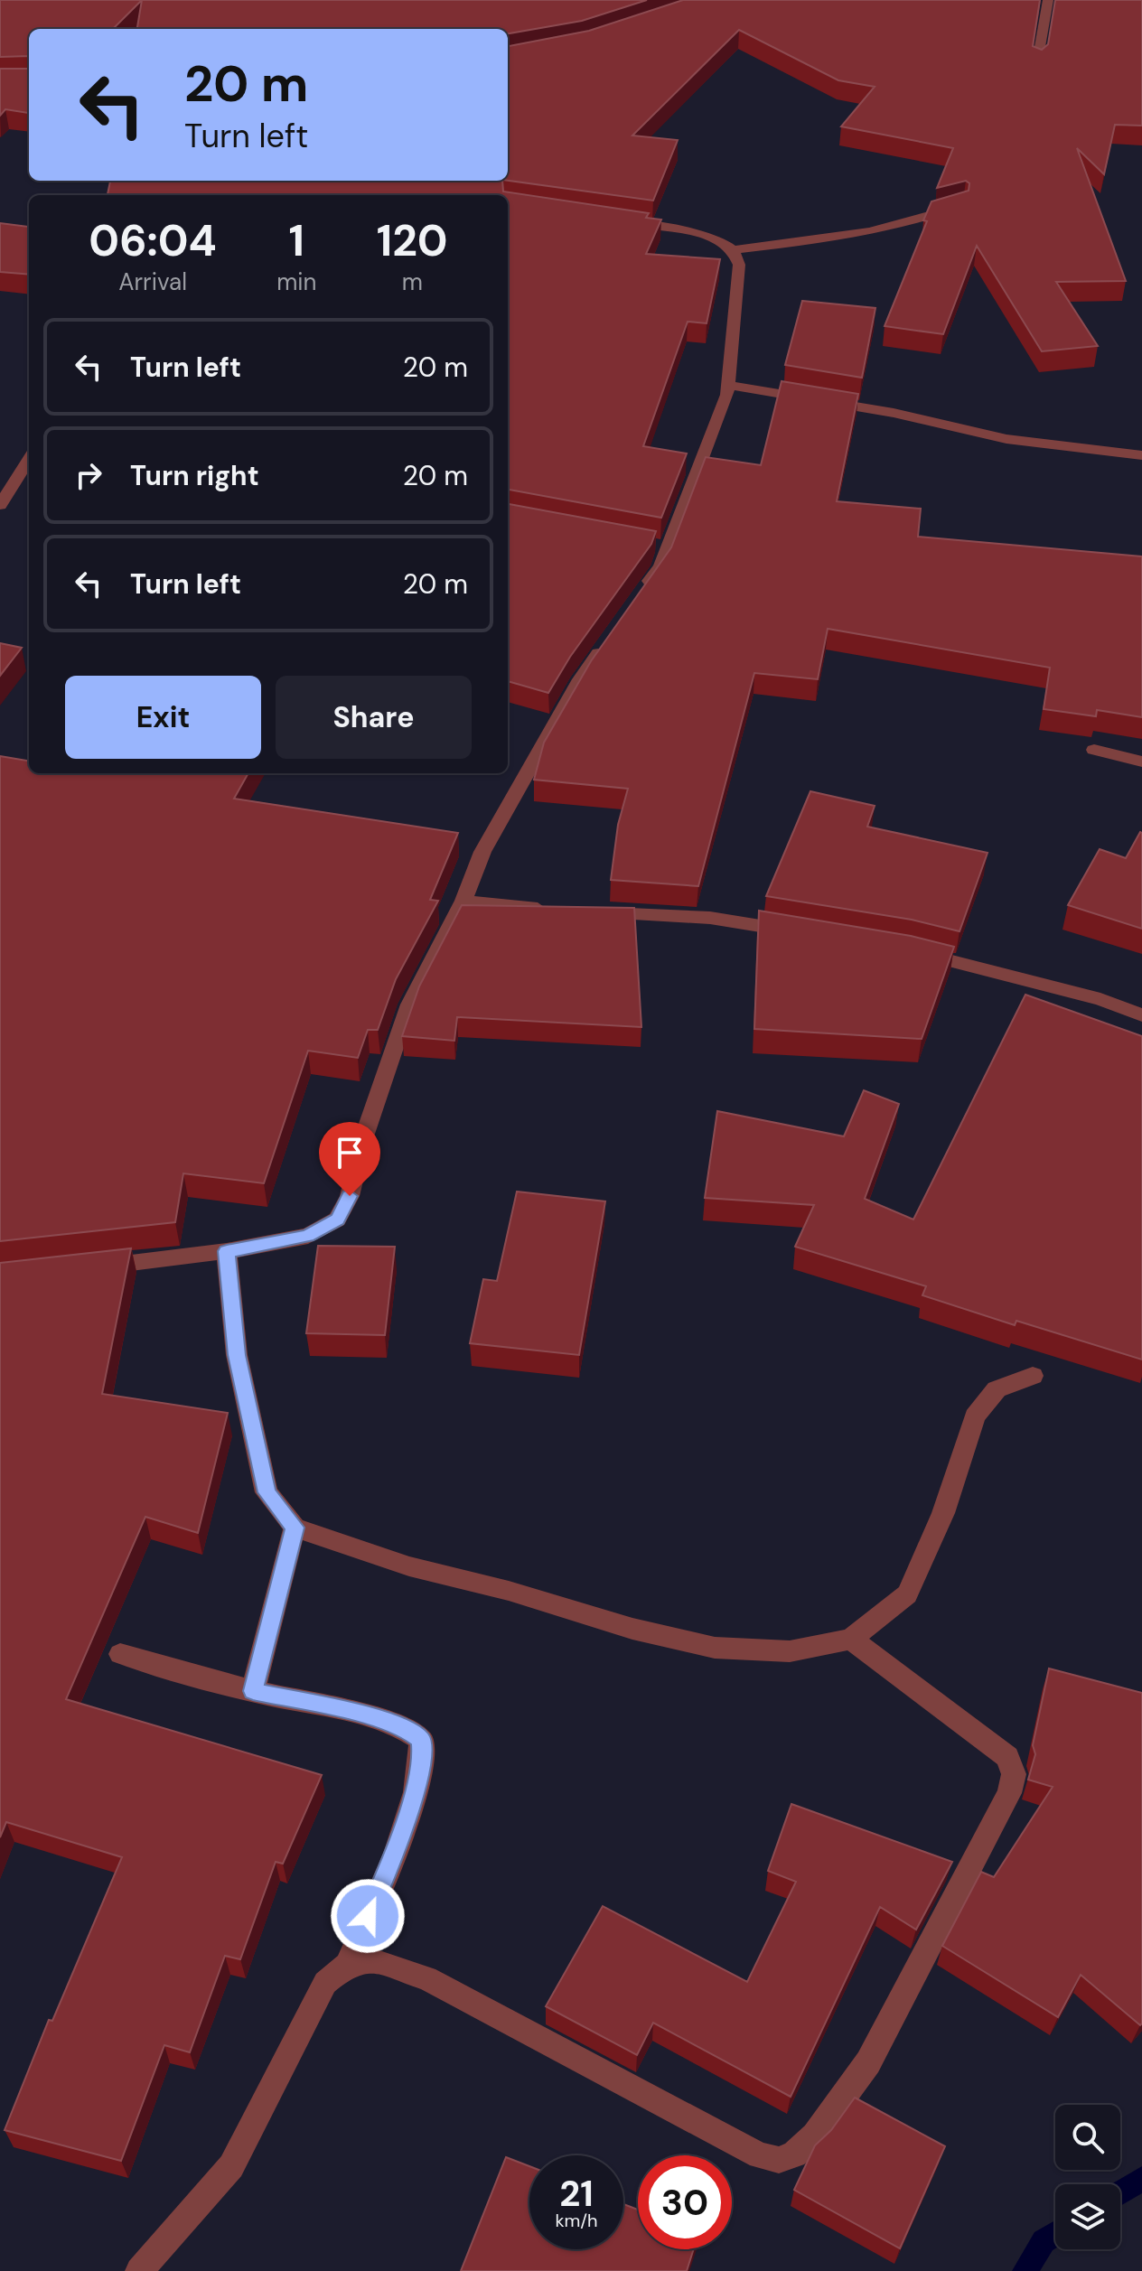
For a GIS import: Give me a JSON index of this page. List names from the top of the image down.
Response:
{
  "page": {
    "turn": ["20 m", "Turn left"],
    "eta": [
      "06:04",
      "Arrival",
      "1",
      "min",
      "120",
      "m"
    ],
    "list": [
      {
        "name": "Turn left",
        "value": "20 m"
      },
      {
        "name": "Turn right",
        "value": "20 m"
      },
      {
        "name": "Turn left",
        "value": "20 m"
      }
    ],
    "buttons": ["Exit", "Share"],
    "speed": "21 km/h",
    "limit": "30"
  }
}
